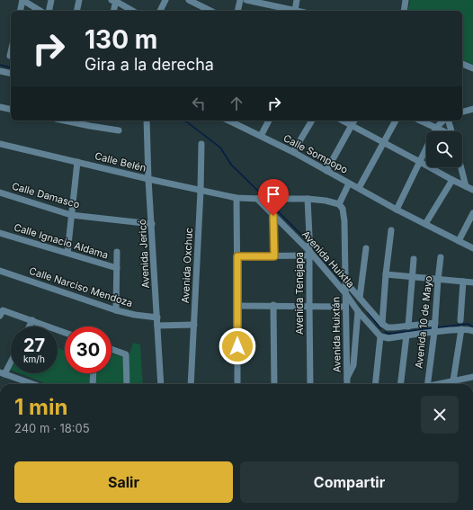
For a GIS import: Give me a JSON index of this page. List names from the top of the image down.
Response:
{
  "streets": {
    "street": [
      "Calle Sompopo",
      "Calle Belén",
      "Calle Damasco",
      "Calle Ignacio Aldama",
      "Avenida Jericó",
      "Avenida Huixtla",
      "Avenida Oxchuc",
      "Calle Narciso Mendoza",
      "Avenida Tenejapa",
      "Avenida 10 de Mayo",
      "Avenida Huixtán"
    ]
  },
  "crossings": [
    ["Calle Belén", "Avenida Jericó"],
    ["Calle Belén", "Avenida Huixtla"],
    ["Calle Belén", "Avenida Oxchuc"],
    ["Calle Belén", "Avenida Tenejapa"],
    ["Calle Belén", "Avenida Huixtán"],
    ["Calle Damasco", "Avenida Jericó"],
    ["Avenida Jericó", "Calle Narciso Mendoza"],
    ["Avenida Huixtla", "Avenida Tenejapa"],
    ["Avenida Huixtla", "Avenida Huixtán"]
  ],
  "page": {
    "turn": ["130 m", "Gira a la derecha"],
    "speed": "27 km/h",
    "limit": "30",
    "heading": ["1 min", "240 m · 18:05"],
    "buttons": ["Salir", "Compartir"]
  }
}
